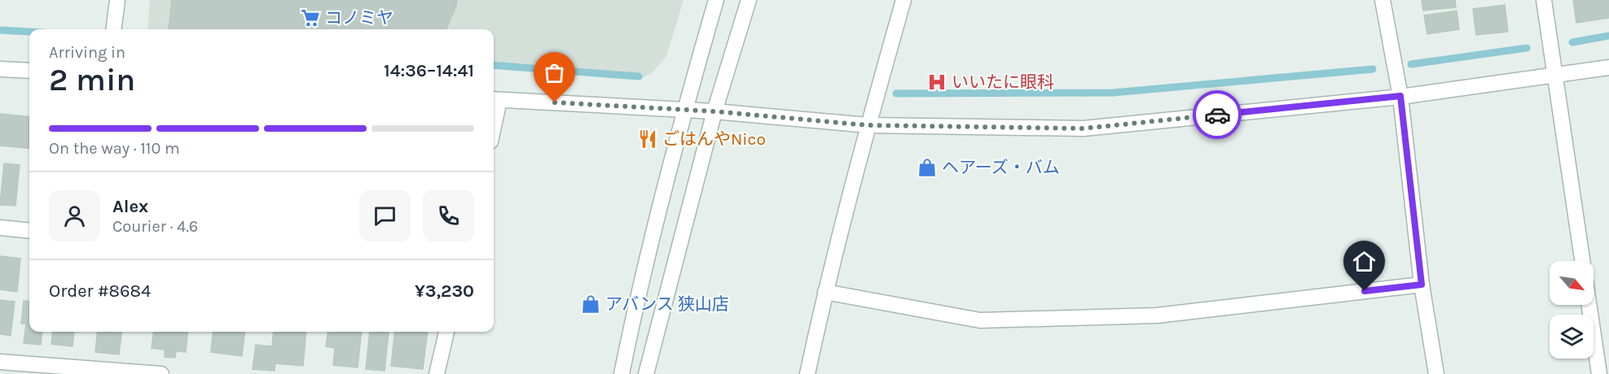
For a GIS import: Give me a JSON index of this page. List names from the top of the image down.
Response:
{
  "places": {
    "supermarket": ["コノミヤ"],
    "hospital": ["いいたに眼科"],
    "restaurant": ["ごはんやNico"],
    "shop": ["ヘアーズ・バム", "アバンス 狭山店"]
  },
  "north": "bottom right",
  "page": {
    "heading": ["2 min", "Arriving in", "14:36–14:41"],
    "panel": [
      "Alex",
      "Courier · 4.6",
      "Order #8684",
      "¥3,230"
    ],
    "bar": "On the way · 110 m"
  }
}
